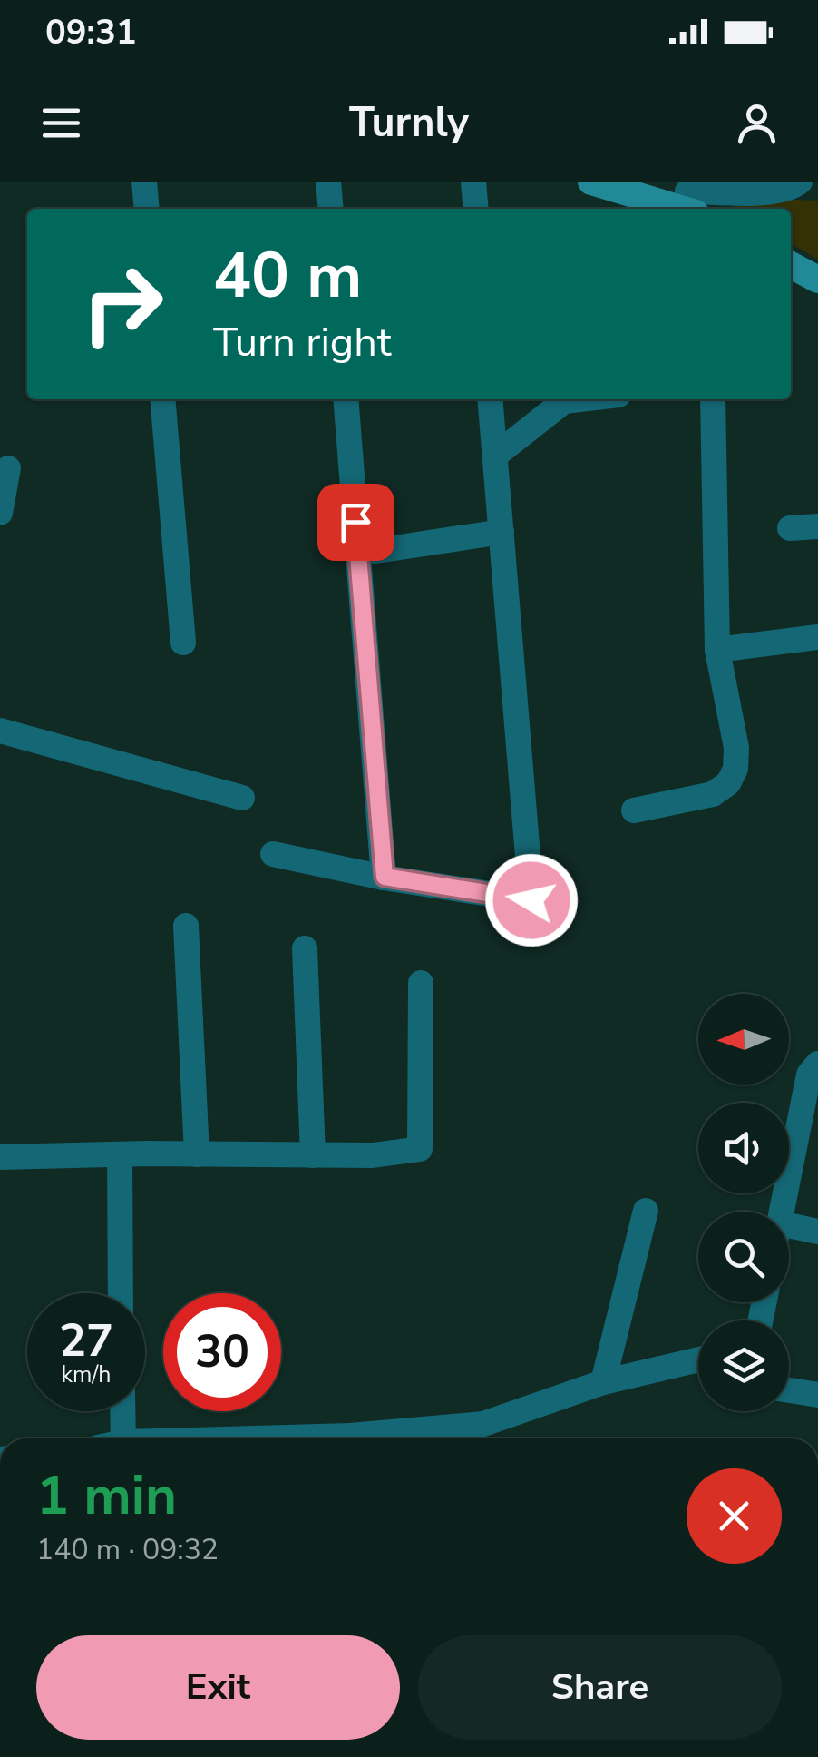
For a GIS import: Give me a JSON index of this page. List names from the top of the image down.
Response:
{
  "north": "left",
  "page": {
    "status": "09:31",
    "header": "Turnly",
    "turn": ["40 m", "Turn right"],
    "speed": "27 km/h",
    "limit": "30",
    "heading": ["1 min", "140 m · 09:32"],
    "buttons": ["Exit", "Share"]
  }
}
